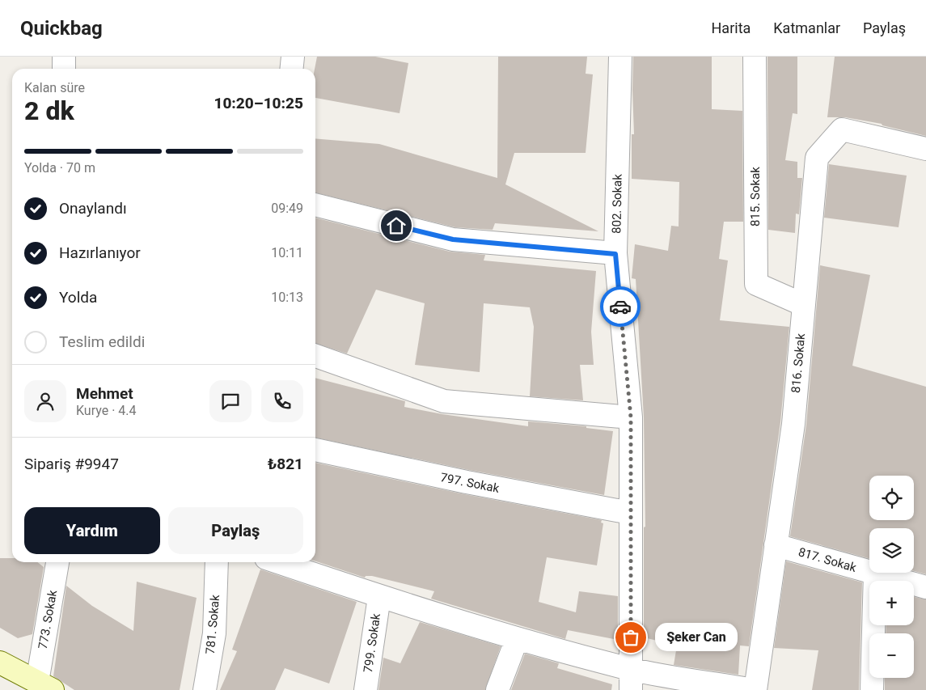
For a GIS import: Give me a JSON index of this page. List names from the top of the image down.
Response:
{
  "streets": {
    "street": [
      "815. Sokak",
      "802. Sokak",
      "816. Sokak",
      "797. Sokak",
      "817. Sokak",
      "773. Sokak",
      "781. Sokak",
      "799. Sokak"
    ]
  },
  "crossings": [
    ["815. Sokak", "816. Sokak"],
    ["802. Sokak", "797. Sokak"],
    ["816. Sokak", "817. Sokak"]
  ],
  "places": ["Şeker Can"],
  "page": {
    "header": "Quickbag",
    "nav": ["Harita", "Katmanlar", "Paylaş"],
    "heading": ["2 dk", "Kalan süre", "10:20–10:25"],
    "panel": [
      "Mehmet",
      "Kurye · 4.4",
      "Sipariş #9947",
      "₺821"
    ],
    "bar": "Yolda · 70 m",
    "list": [
      ["Onaylandı", "09:49"],
      ["Hazırlanıyor", "10:11"],
      ["Yolda", "10:13"],
      "Teslim edildi"
    ],
    "map_buttons": ["+", "−"],
    "buttons": ["Yardım", "Paylaş"],
    "bubble": "Şeker Can"
  }
}
